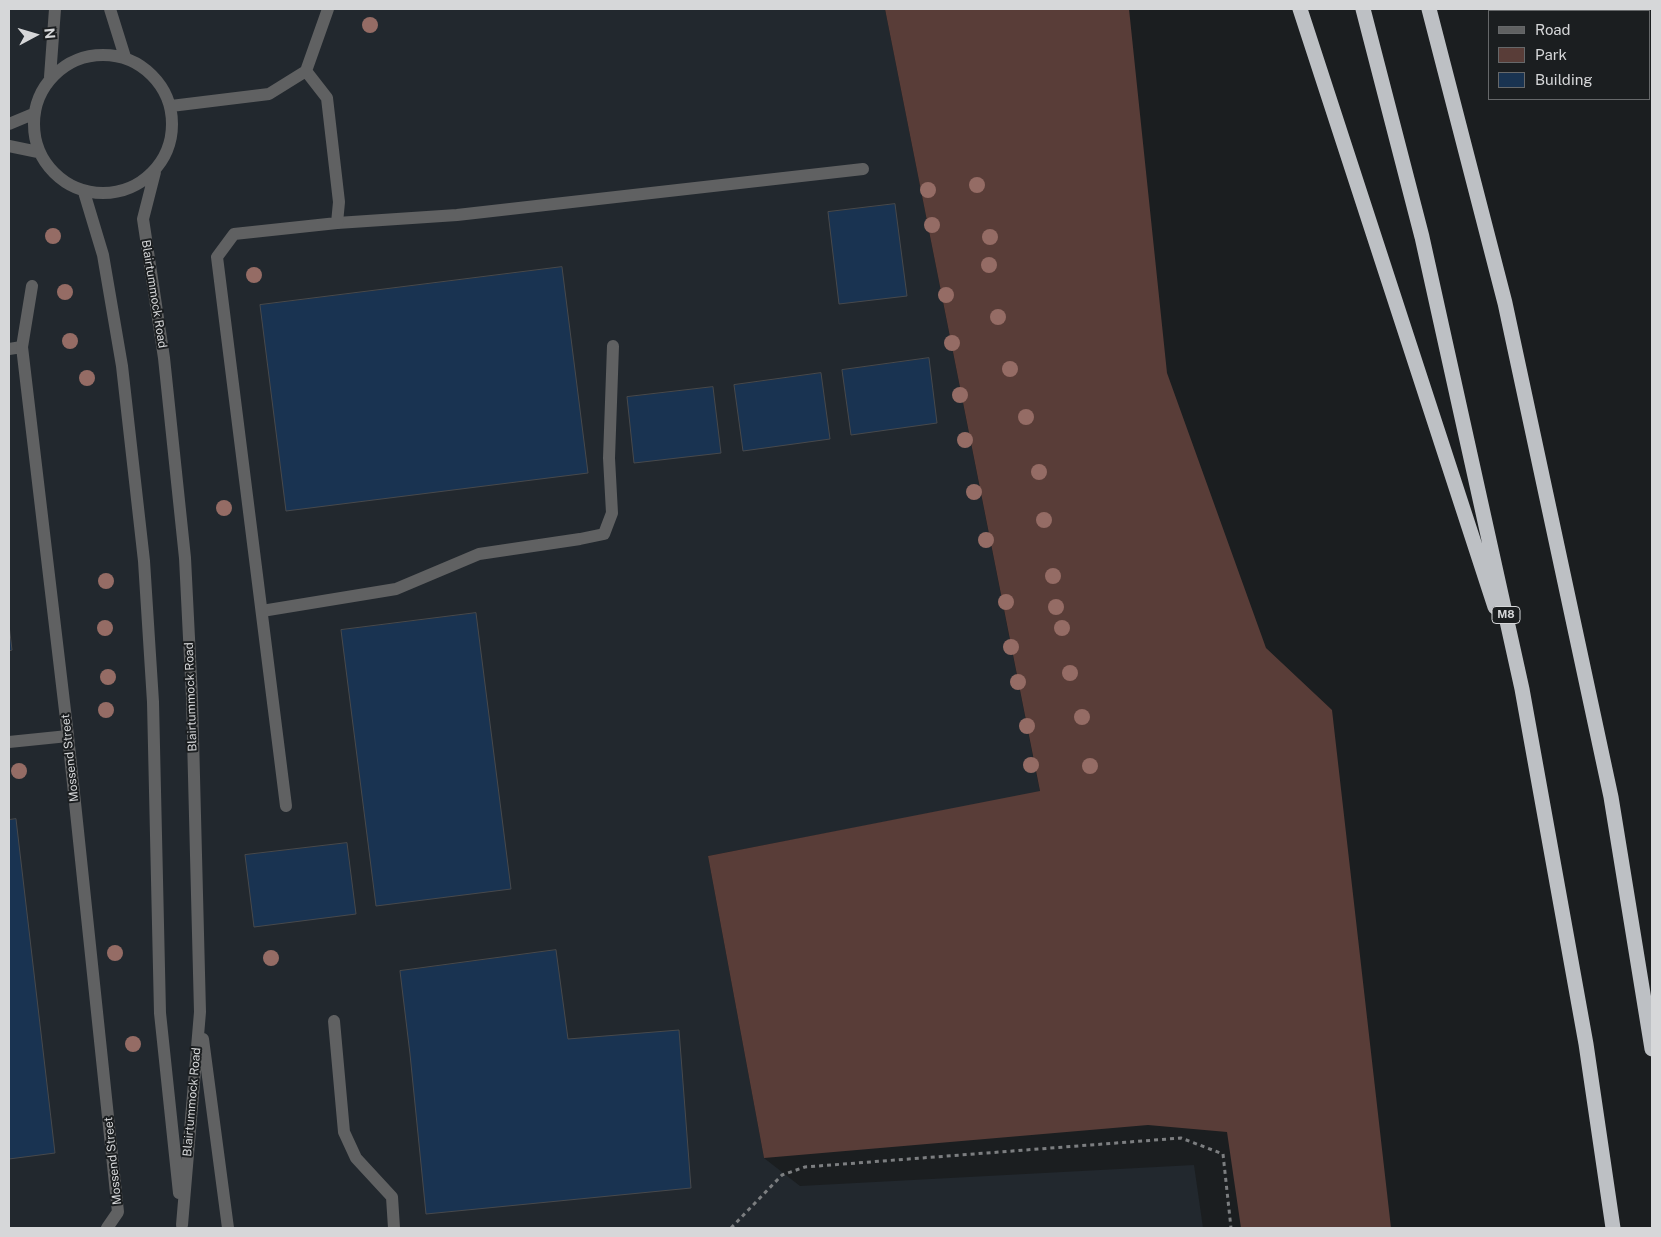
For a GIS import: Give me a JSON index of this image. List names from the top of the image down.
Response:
{
  "streets": {
    "highway": ["M8"],
    "street": ["Blairtummock Road", "Mossend Street"]
  },
  "legend": ["Road", "Park", "Building"],
  "north": "right"
}
